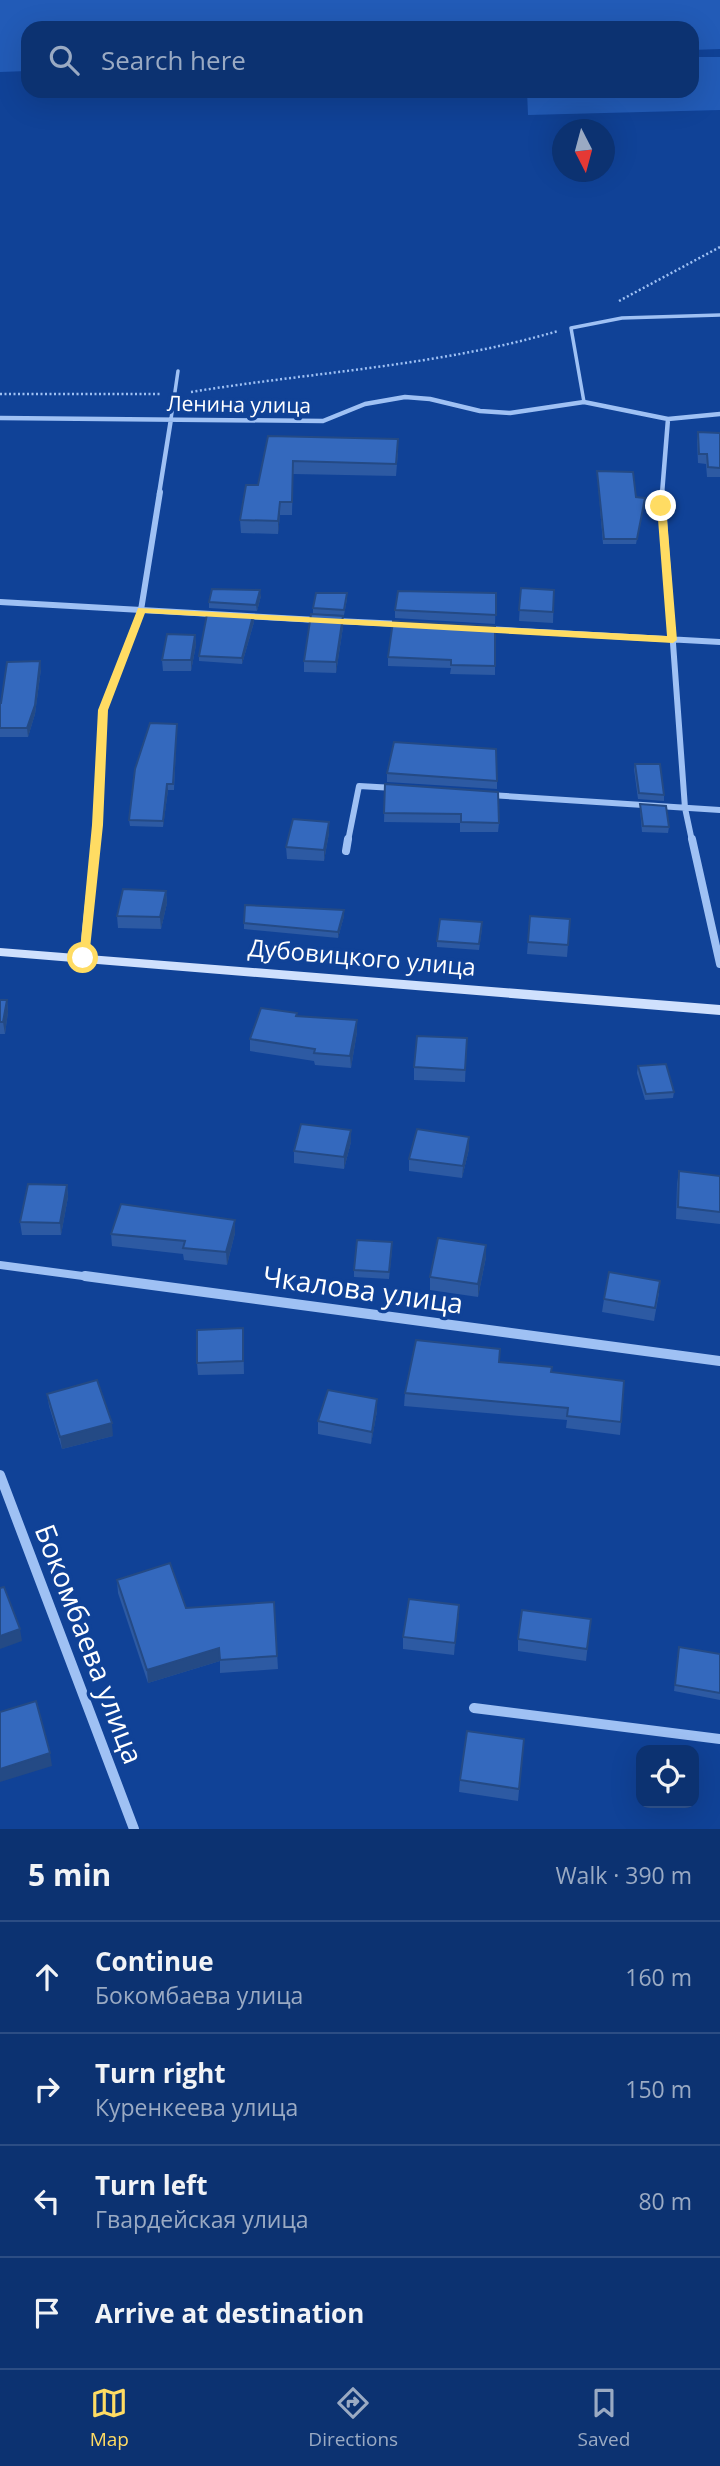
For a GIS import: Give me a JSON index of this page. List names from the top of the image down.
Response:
{
  "streets": {
    "street": [
      "Ленина улица",
      "Дубовицкого улица",
      "Чкалова улица",
      "Бокомбаева улица"
    ]
  },
  "north": "bottom",
  "page": {
    "search": "Search here",
    "heading": ["5 min", "Walk · 390 m"],
    "list": [
      ["Continue", "Бокомбаева улица", "160 m"],
      ["Turn right", "Куренкеева улица", "150 m"],
      ["Turn left", "Гвардейская улица", "80 m"],
      "Arrive at destination"
    ],
    "nav": ["Map", "Directions", "Saved"]
  }
}
